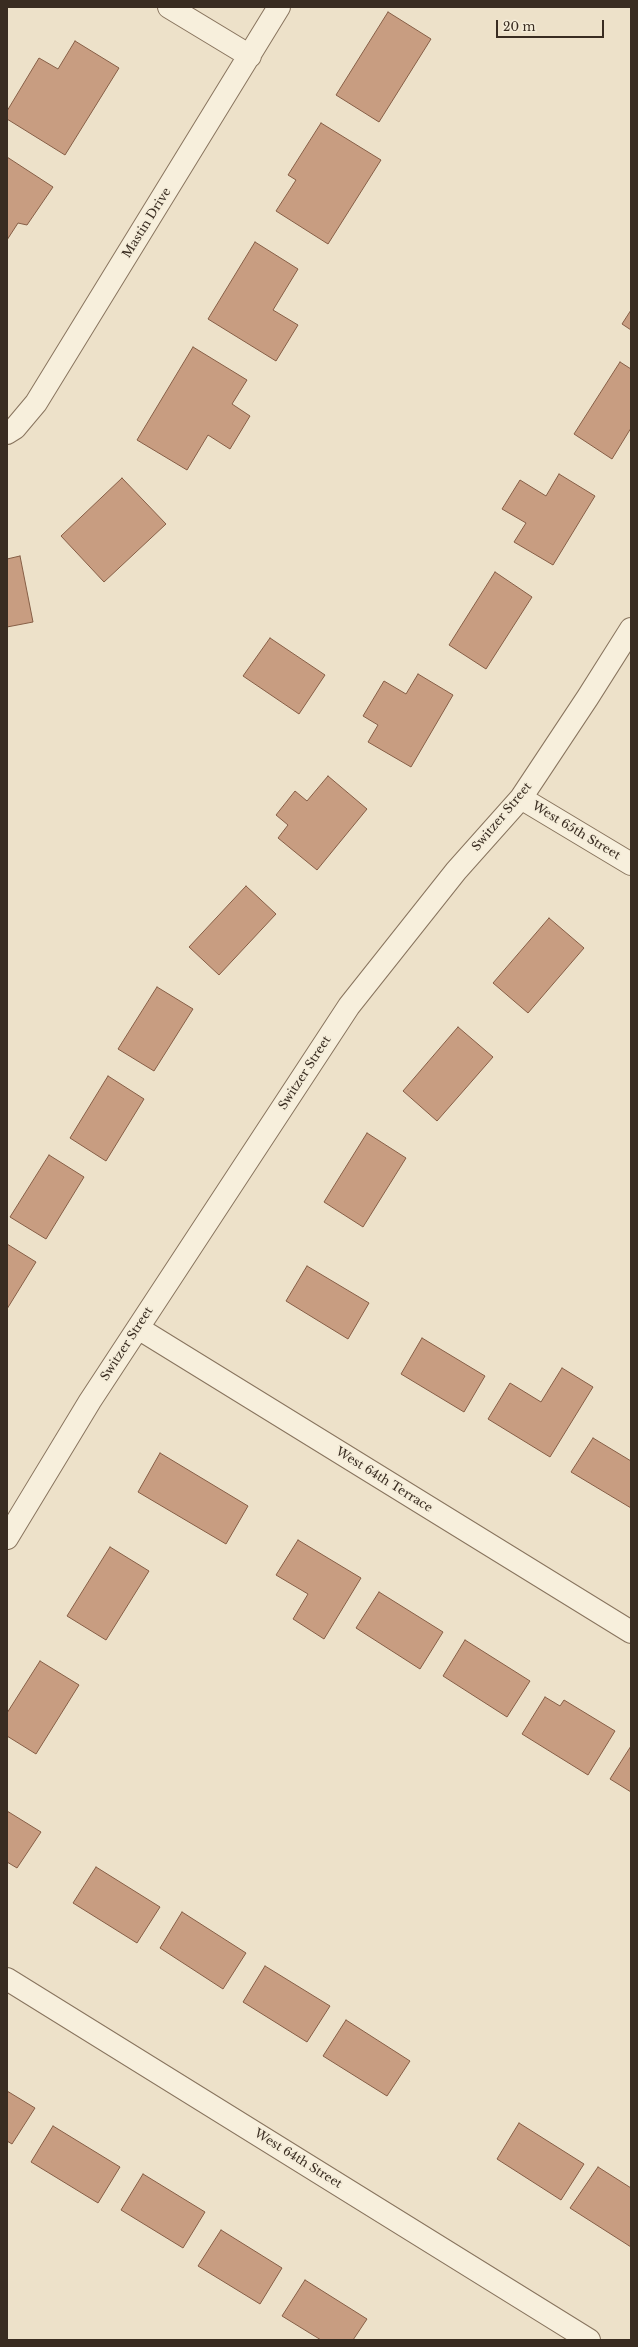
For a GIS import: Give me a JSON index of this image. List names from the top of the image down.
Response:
{
  "streets": {
    "street": [
      "Mastin Drive",
      "Switzer Street",
      "West 65th Street",
      "West 64th Terrace",
      "West 64th Street"
    ]
  },
  "crossings": [
    ["Switzer Street", "West 65th Street"],
    ["Switzer Street", "West 64th Terrace"]
  ],
  "scale_bar": "20 m"
}
